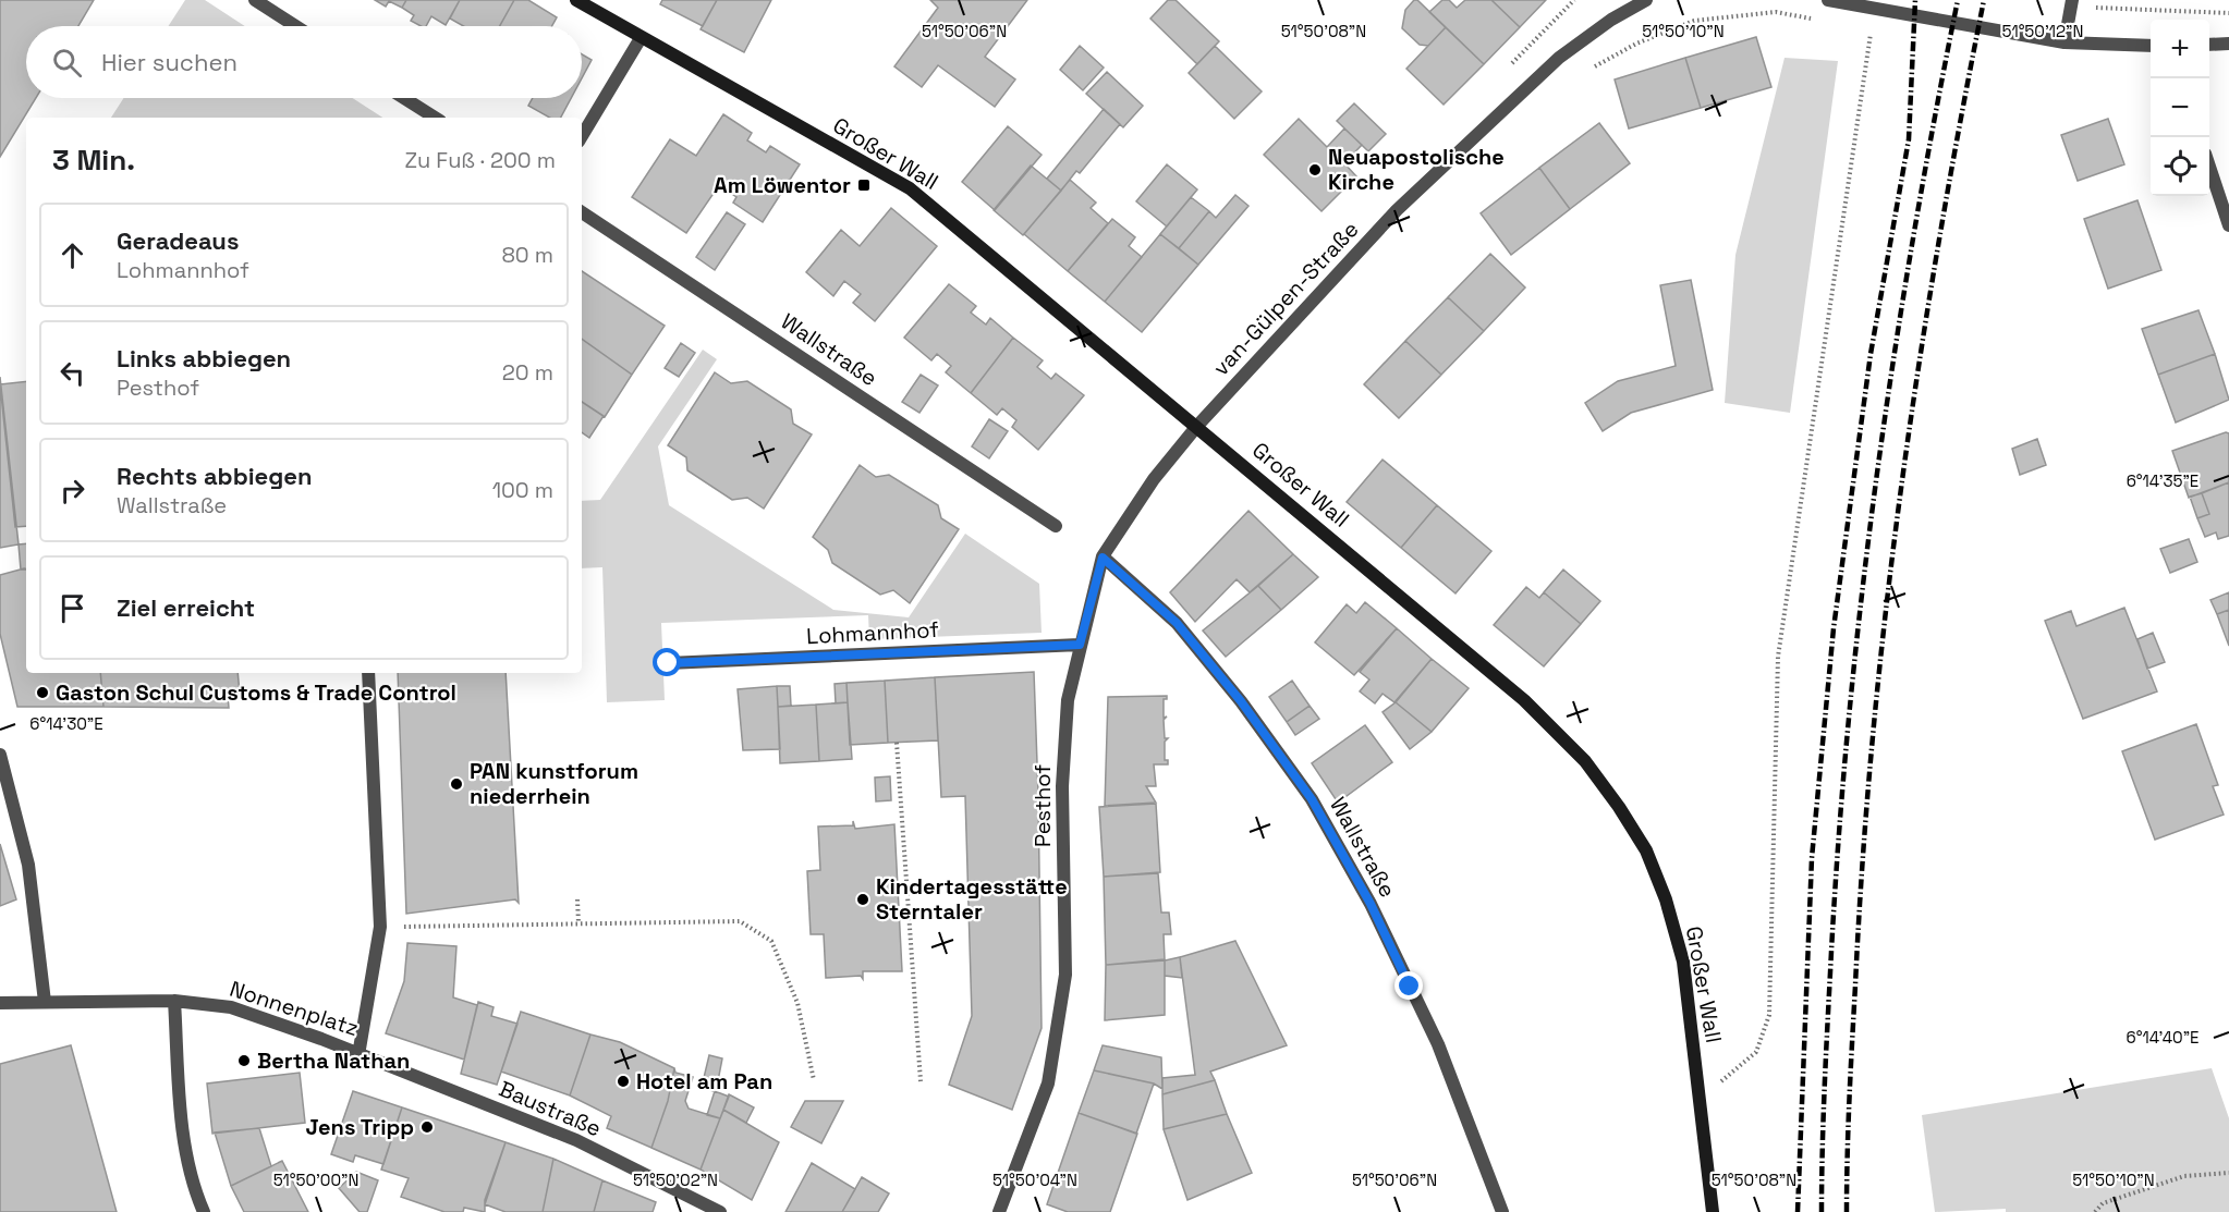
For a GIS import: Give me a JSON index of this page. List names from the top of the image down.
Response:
{
  "streets": {
    "main road": ["Großer Wall"],
    "street": [
      "van-Gülpen-Straße",
      "Wallstraße",
      "Lohmannhof",
      "Pesthof",
      "Nonnenplatz",
      "Baustraße"
    ]
  },
  "crossings": [
    ["Großer Wall", "van-Gülpen-Straße"],
    ["Großer Wall", "Pesthof"],
    ["van-Gülpen-Straße", "Pesthof"],
    ["Wallstraße", "Pesthof"],
    ["Lohmannhof", "Pesthof"],
    ["Nonnenplatz", "Baustraße"]
  ],
  "places": {
    "other": [
      "Neuapostolische Kirche",
      "Gaston Schul Customs & Trade Control",
      "PAN kunstforum niederrhein",
      "Kindertagesstätte Sterntaler",
      "Bertha Nathan",
      "Hotel am Pan",
      "Jens Tripp"
    ],
    "transit": ["Am Löwentor"]
  },
  "page": {
    "map_buttons": ["+", "−"],
    "search": "Hier suchen",
    "heading": ["3 Min.", "Zu Fuß · 200 m"],
    "list": [
      ["Geradeaus", "Lohmannhof", "80 m"],
      ["Links abbiegen", "Pesthof", "20 m"],
      ["Rechts abbiegen", "Wallstraße", "100 m"],
      "Ziel erreicht"
    ]
  },
  "coordinates": [
    "51°50'06\"N",
    "51°50'08\"N",
    "51°50'10\"N",
    "51°50'12\"N",
    "6°14'35\"E",
    "6°14'30\"E",
    "6°14'40\"E",
    "51°50'00\"N",
    "51°50'02\"N",
    "51°50'04\"N"
  ]
}
